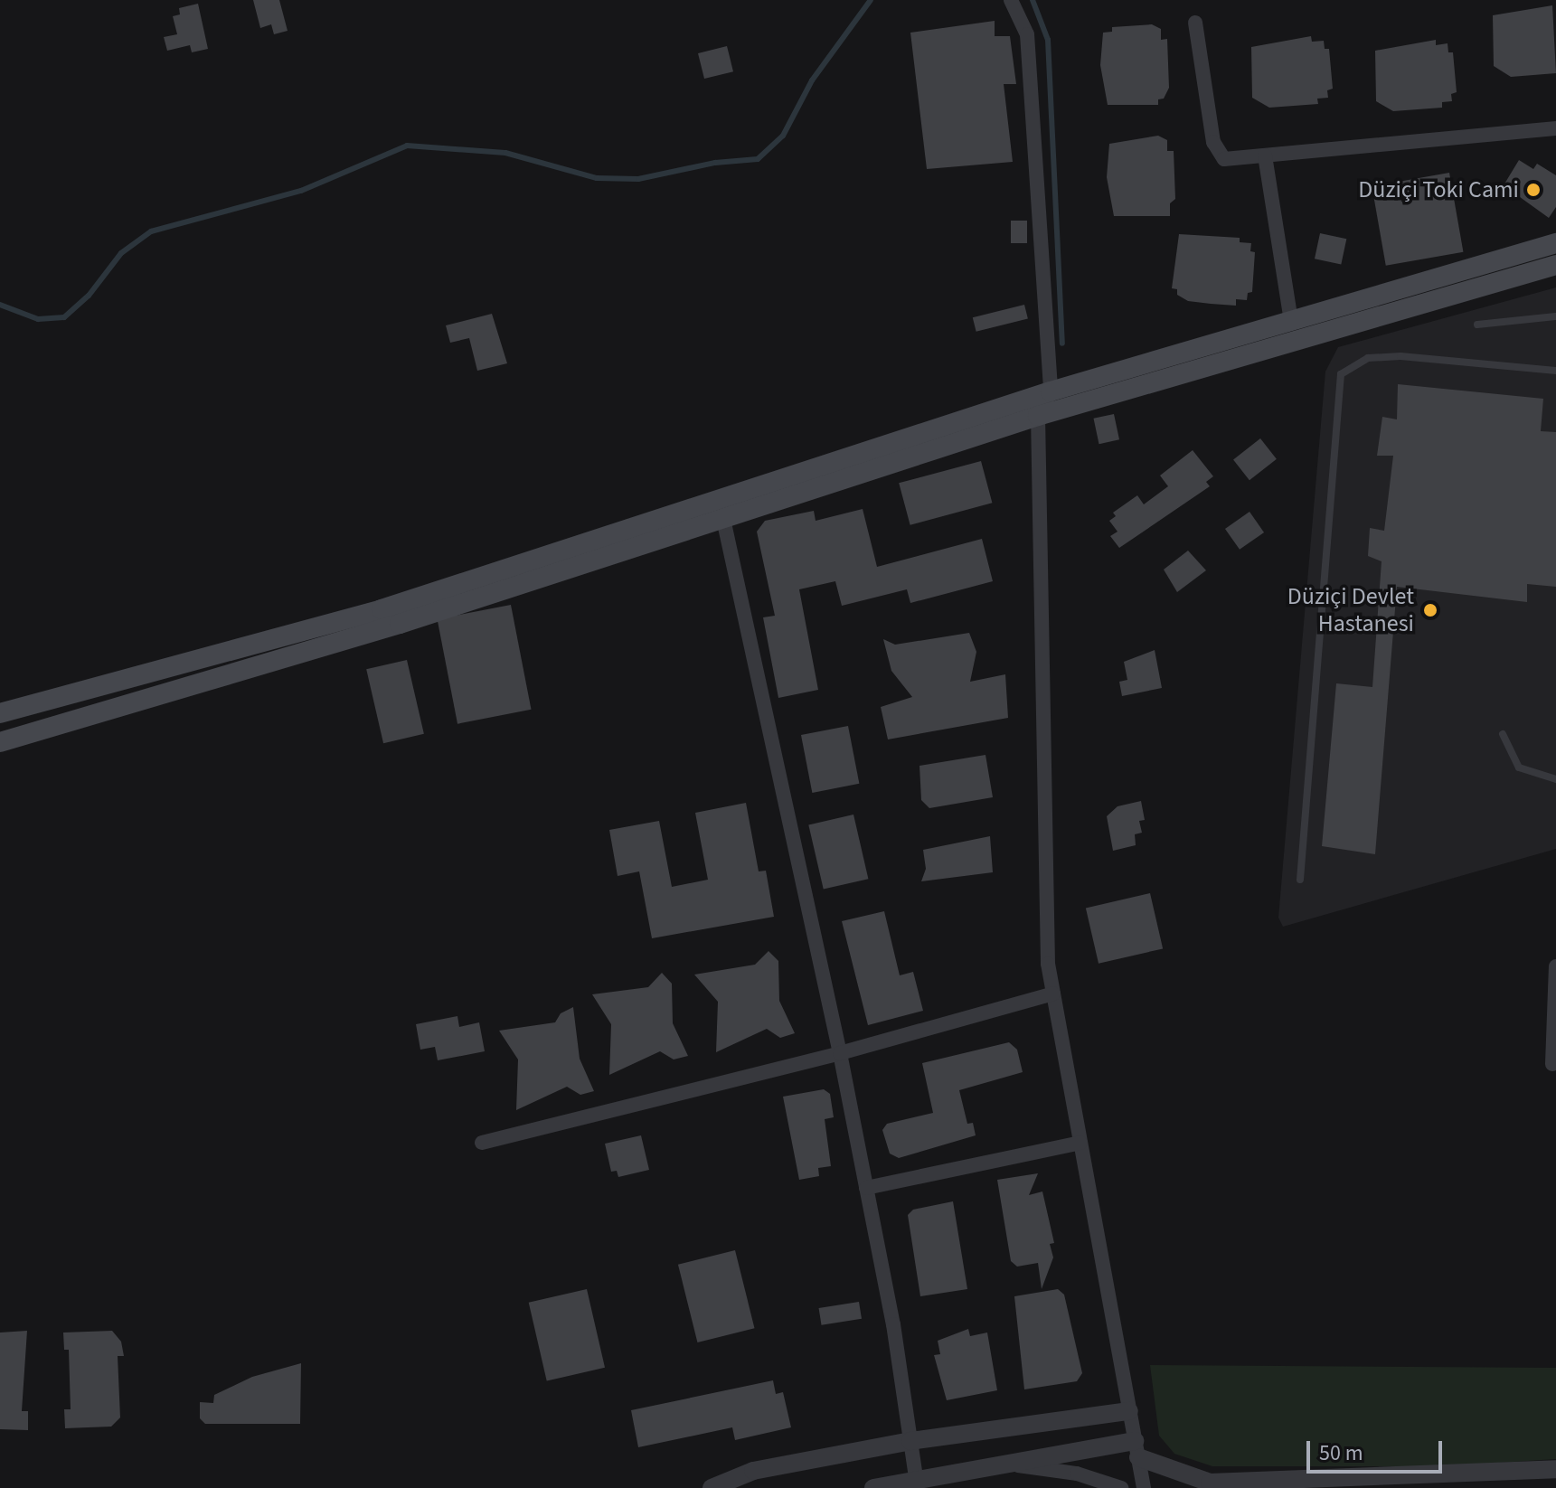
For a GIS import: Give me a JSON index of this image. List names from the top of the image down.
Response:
{
  "places": ["Düziçi Toki Cami", "Düziçi Devlet Hastanesi"],
  "scale_bar": "50 m"
}
